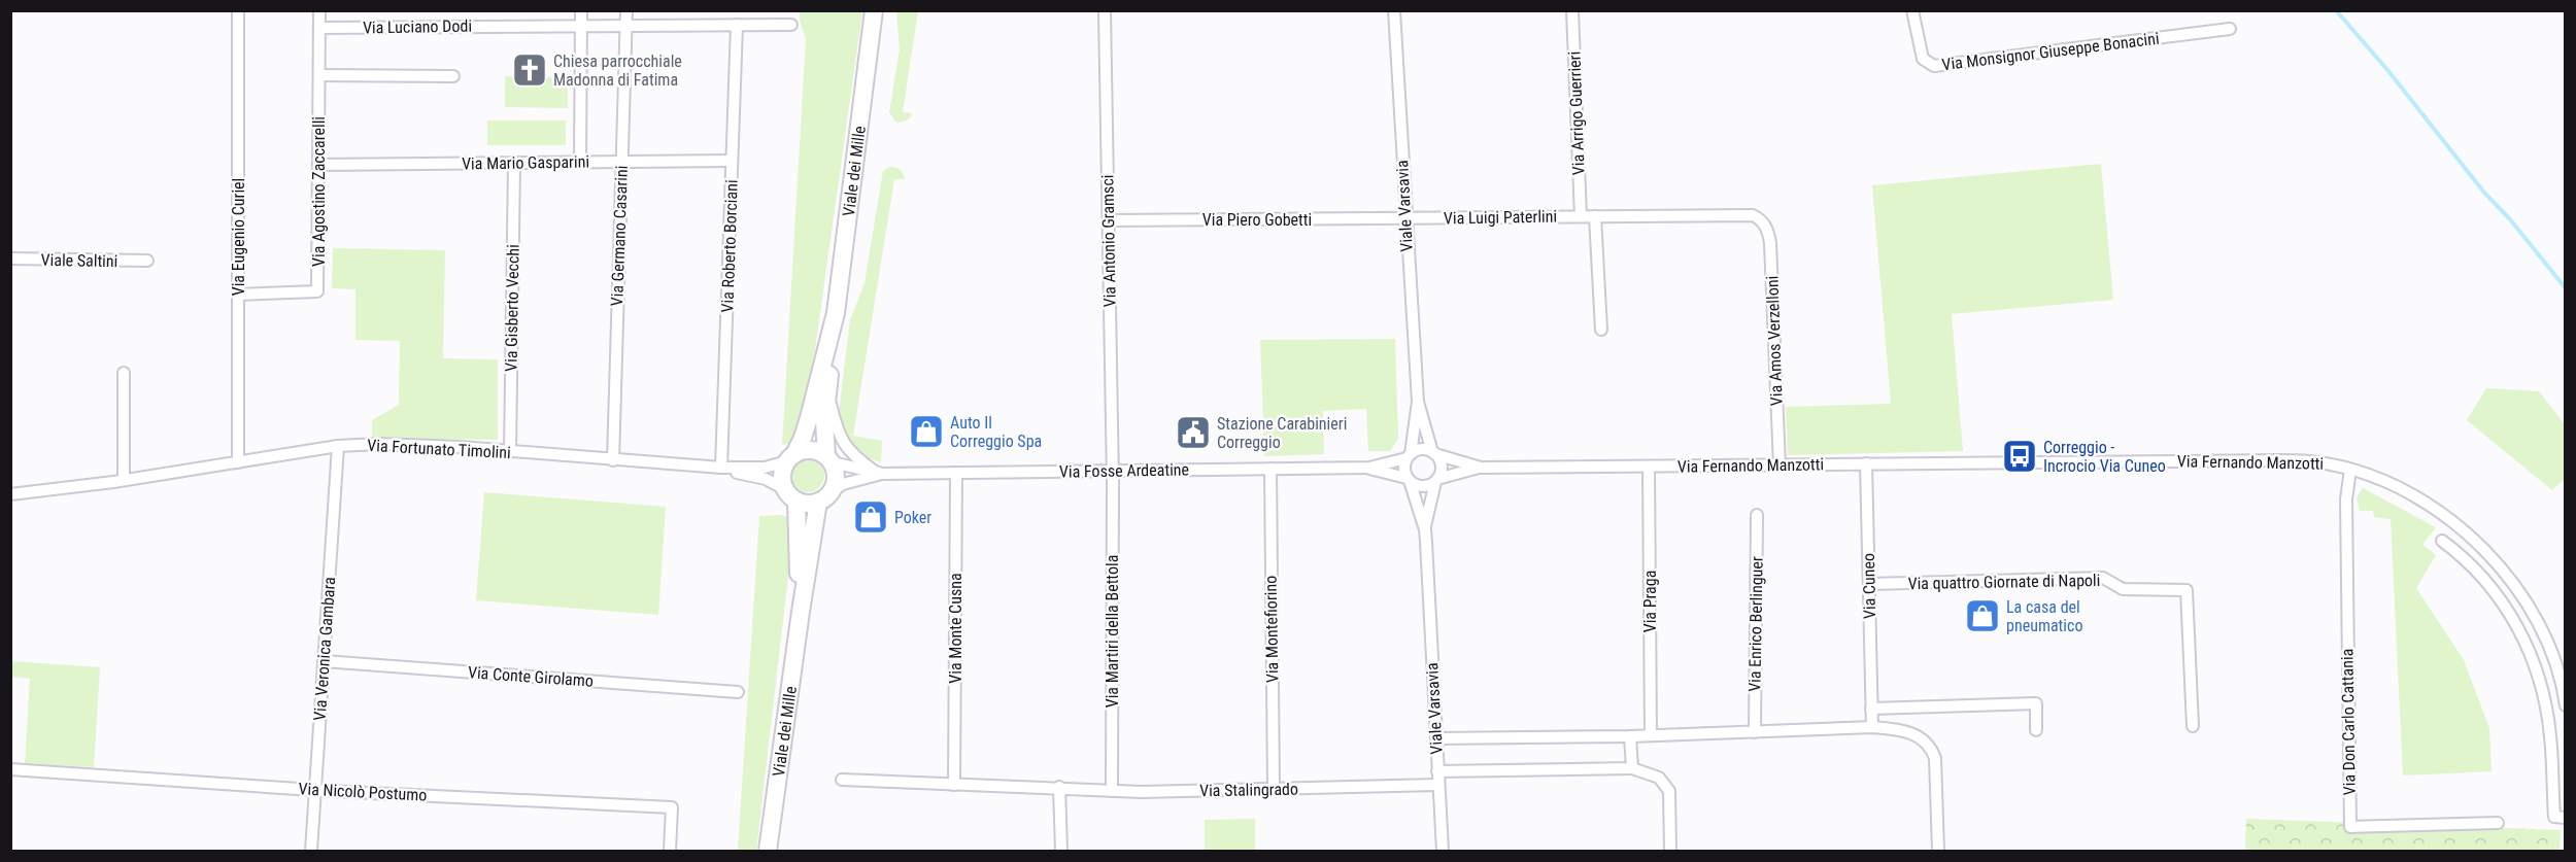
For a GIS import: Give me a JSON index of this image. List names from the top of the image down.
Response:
{
  "streets": {
    "main road": ["Viale dei Mille"],
    "street": [
      "Via Luciano Dodi",
      "Via Monsignor Giuseppe Bonacini",
      "Via Arrigo Guerrieri",
      "Via Mario Gasparini",
      "Via Agostino Zaccarelli",
      "Viale Varsavia",
      "Via Luigi Paterlini",
      "Via Piero Gobetti",
      "Via Germano Casarini",
      "Via Eugenio Curiel",
      "Via Antonio Gramsci",
      "Via Roberto Borciani",
      "Viale Saltini",
      "Via Gisberto Vecchi",
      "Via Amos Verzelloni",
      "Via Fortunato Timolini",
      "Via Fernando Manzotti",
      "Via Fosse Ardeatine",
      "Via quattro Giornate di Napoli",
      "Via Cuneo",
      "Via Praga",
      "Via Enrico Berlinguer",
      "Via Monte Cusna",
      "Via Montefiorino",
      "Via Martiri della Bettola",
      "Via Veronica Gambara",
      "Via Conte Girolamo",
      "Via Don Carlo Cattania",
      "Via Stalingrado",
      "Via Nicolò Postumo"
    ]
  },
  "crossings": [
    ["Via Luciano Dodi", "Via Agostino Zaccarelli"],
    ["Via Luciano Dodi", "Via Germano Casarini"],
    ["Via Luciano Dodi", "Via Roberto Borciani"],
    ["Via Arrigo Guerrieri", "Via Luigi Paterlini"],
    ["Via Mario Gasparini", "Via Agostino Zaccarelli"],
    ["Via Mario Gasparini", "Via Germano Casarini"],
    ["Via Mario Gasparini", "Via Roberto Borciani"],
    ["Via Mario Gasparini", "Via Gisberto Vecchi"],
    ["Viale dei Mille", "Via Fortunato Timolini"],
    ["Viale dei Mille", "Via Fosse Ardeatine"],
    ["Via Agostino Zaccarelli", "Via Eugenio Curiel"],
    ["Viale Varsavia", "Via Luigi Paterlini"],
    ["Viale Varsavia", "Via Piero Gobetti"],
    ["Viale Varsavia", "Via Fernando Manzotti"],
    ["Viale Varsavia", "Via Fosse Ardeatine"],
    ["Viale Varsavia", "Via Stalingrado"],
    ["Via Luigi Paterlini", "Via Piero Gobetti"],
    ["Via Luigi Paterlini", "Via Amos Verzelloni"],
    ["Via Piero Gobetti", "Via Antonio Gramsci"],
    ["Via Germano Casarini", "Via Fortunato Timolini"],
    ["Via Eugenio Curiel", "Via Fortunato Timolini"],
    ["Via Antonio Gramsci", "Via Fosse Ardeatine"],
    ["Via Antonio Gramsci", "Via Martiri della Bettola"],
    ["Via Roberto Borciani", "Via Fortunato Timolini"],
    ["Via Gisberto Vecchi", "Via Fortunato Timolini"],
    ["Via Amos Verzelloni", "Via Fernando Manzotti"],
    ["Via Fortunato Timolini", "Via Fosse Ardeatine"],
    ["Via Fortunato Timolini", "Via Veronica Gambara"],
    ["Via Fernando Manzotti", "Via Fosse Ardeatine"],
    ["Via Fernando Manzotti", "Via Cuneo"],
    ["Via Fernando Manzotti", "Via Praga"],
    ["Via Fernando Manzotti", "Via Don Carlo Cattania"],
    ["Via Fosse Ardeatine", "Via Monte Cusna"],
    ["Via Fosse Ardeatine", "Via Montefiorino"],
    ["Via Fosse Ardeatine", "Via Martiri della Bettola"],
    ["Via quattro Giornate di Napoli", "Via Cuneo"],
    ["Via Monte Cusna", "Via Stalingrado"],
    ["Via Montefiorino", "Via Stalingrado"],
    ["Via Martiri della Bettola", "Via Stalingrado"],
    ["Via Veronica Gambara", "Via Conte Girolamo"],
    ["Via Veronica Gambara", "Via Nicolò Postumo"]
  ],
  "places": {
    "church": ["Chiesa parrocchiale Madonna di Fatima"],
    "shop": ["Auto Il Correggio Spa", "Poker", "La casa del pneumatico"],
    "public building": ["Stazione Carabinieri Correggio"],
    "bus stop": ["Correggio - Incrocio Via Cuneo"]
  }
}
